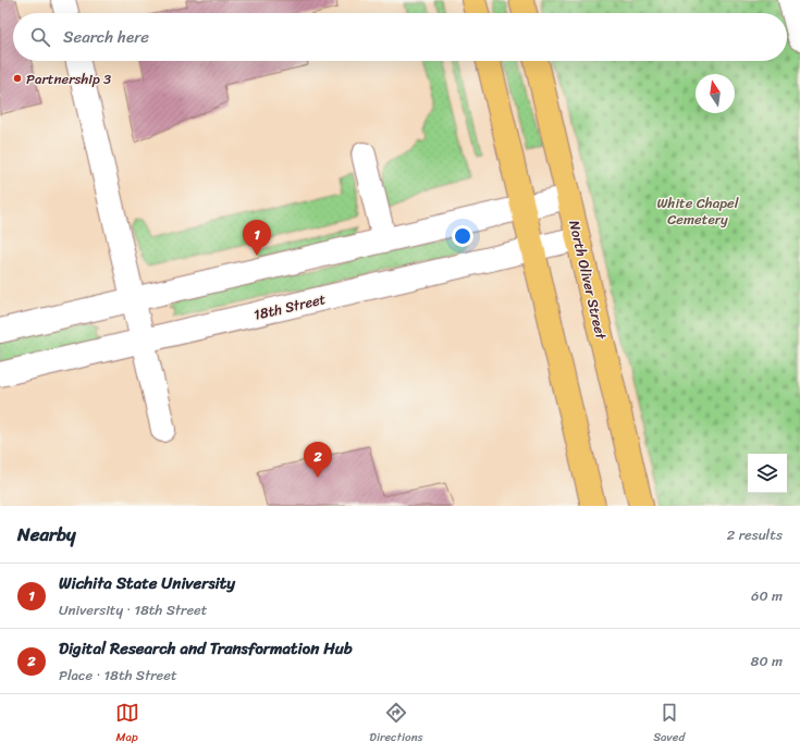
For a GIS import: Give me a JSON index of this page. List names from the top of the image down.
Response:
{
  "streets": {
    "main road": ["North Oliver Street"],
    "street": ["18th Street"]
  },
  "crossings": [
    ["North Oliver Street", "18th Street"]
  ],
  "parks": ["White Chapel Cemetery"],
  "places": ["Partnership 3"],
  "north": "top",
  "page": {
    "search": "Search here",
    "pins": ["1", "2"],
    "heading": ["Nearby", "2 results"],
    "list": [
      {
        "mark": "1",
        "name": "Wichita State University",
        "note": "University · 18th Street",
        "value": "60 m"
      },
      {
        "mark": "2",
        "name": "Digital Research and Transformation Hub",
        "note": "Place · 18th Street",
        "value": "80 m"
      }
    ],
    "nav": ["Map", "Directions", "Saved"]
  }
}
